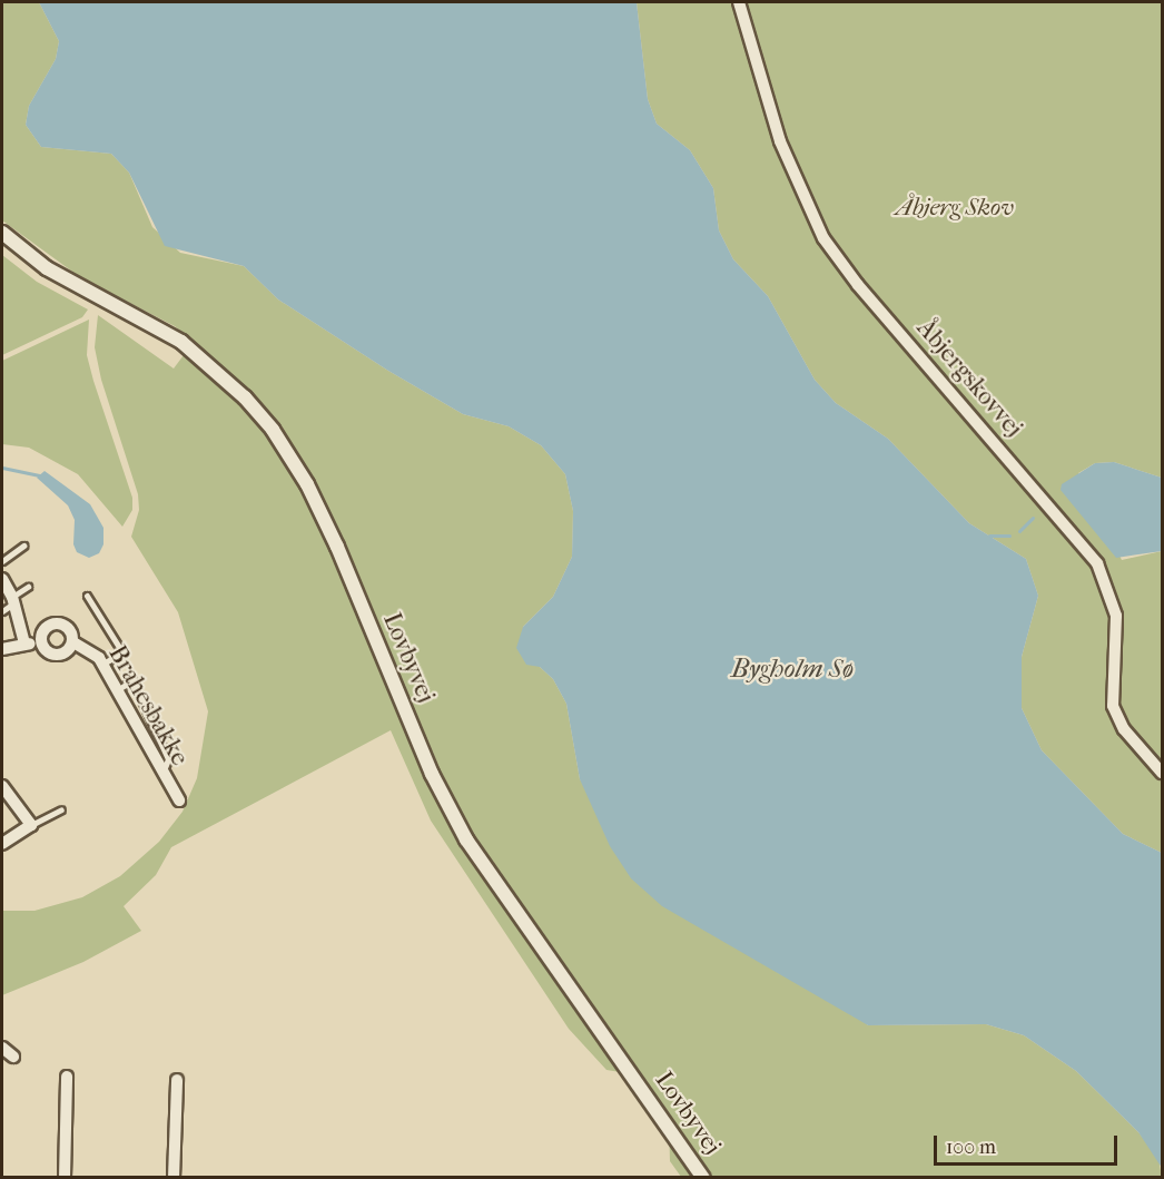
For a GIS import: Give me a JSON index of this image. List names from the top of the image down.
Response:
{
  "streets": {
    "street": ["Åbjergskovvej", "Lovbyvej", "Brahesbakke"]
  },
  "water": ["Bygholm Sø"],
  "parks": ["Åbjerg Skov"],
  "scale_bar": "100 m"
}
